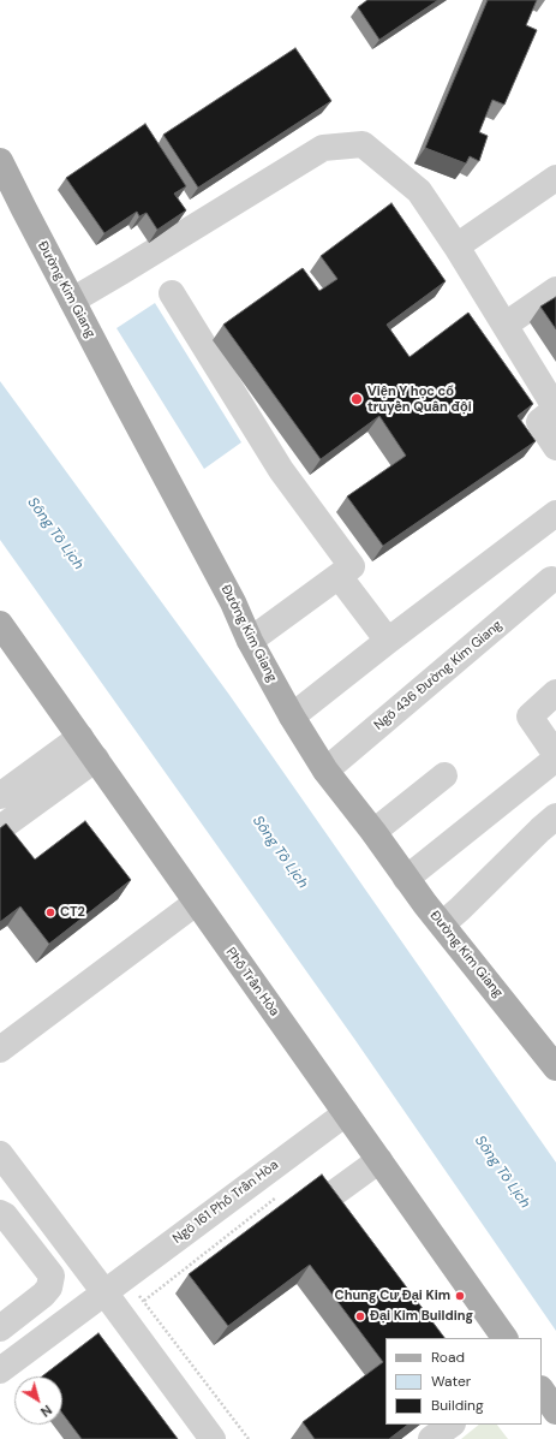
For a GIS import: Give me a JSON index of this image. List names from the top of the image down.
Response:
{
  "streets": {
    "main road": ["Đường Kim Giang", "Phố Trần Hòa"],
    "street": ["Ngõ 436 Đường Kim Giang", "Ngõ 161 Phố Trần Hòa"]
  },
  "crossings": [
    ["Đường Kim Giang", "Ngõ 436 Đường Kim Giang"],
    ["Phố Trần Hòa", "Ngõ 161 Phố Trần Hòa"]
  ],
  "water": ["Sông Tô Lịch"],
  "places": [
    "Viện Y học cổ truyền Quân đội",
    "CT2",
    "Chung Cư Đại Kim",
    "Đại Kim Building"
  ],
  "legend": ["Road", "Water", "Building"],
  "north": "bottom right"
}
